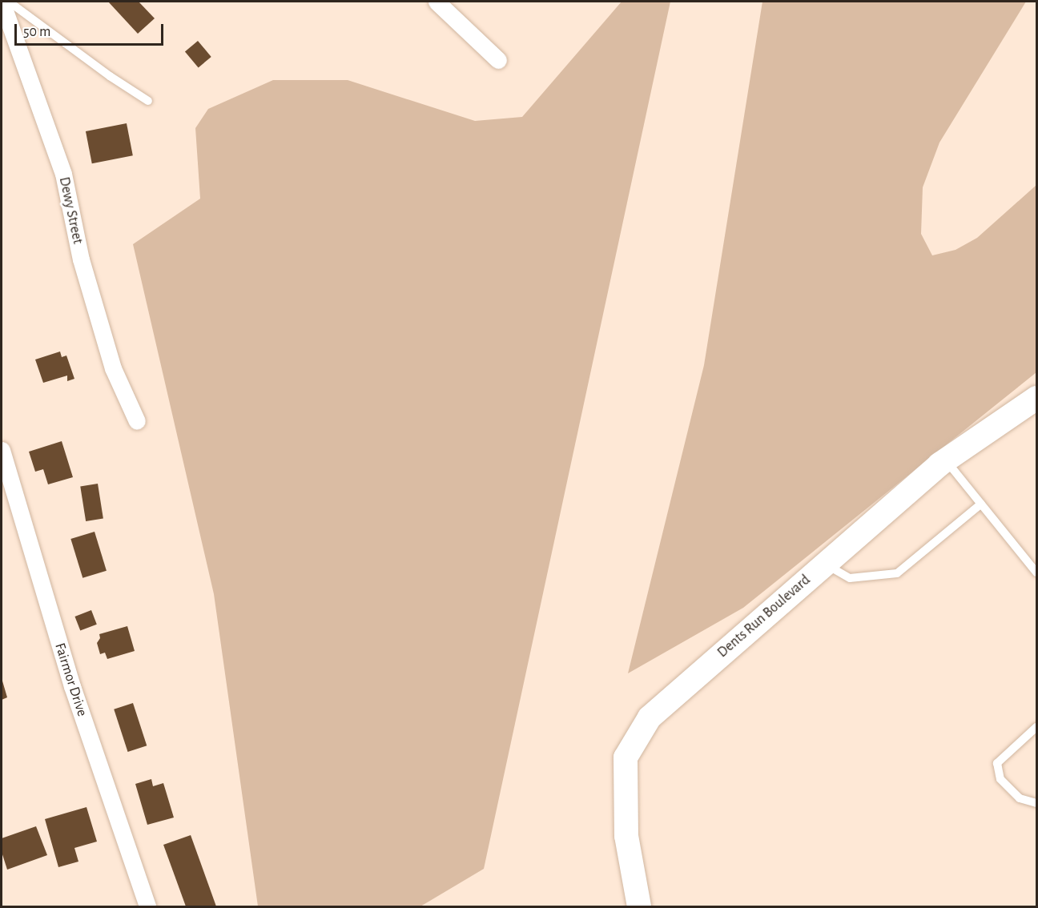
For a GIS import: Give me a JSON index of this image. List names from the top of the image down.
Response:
{
  "streets": {
    "street": ["Dewy Street", "Dents Run Boulevard", "Fairmor Drive"]
  },
  "scale_bar": "50 m"
}
